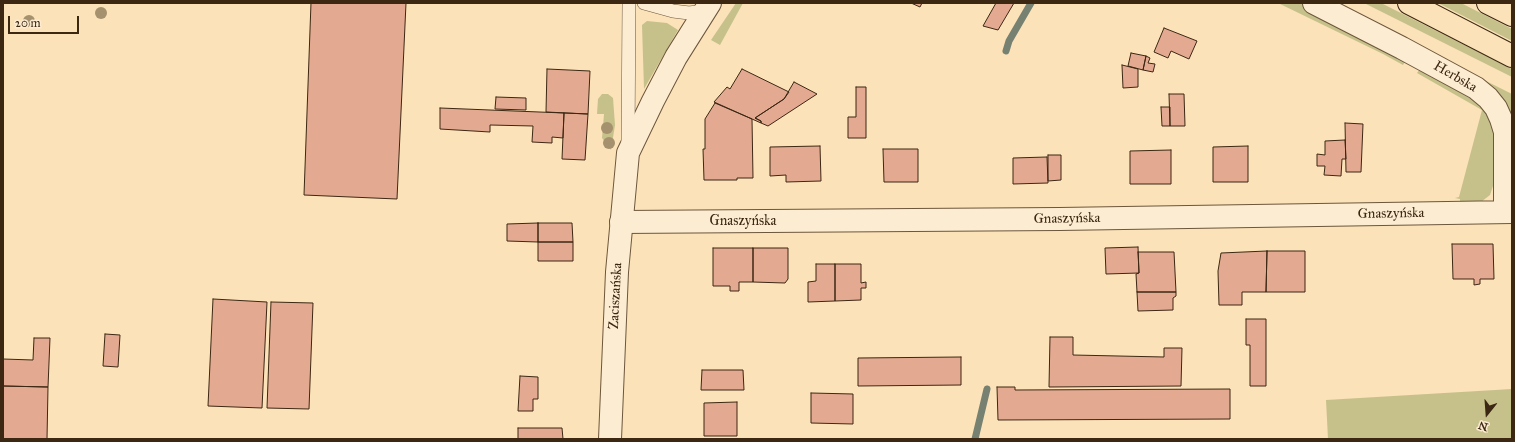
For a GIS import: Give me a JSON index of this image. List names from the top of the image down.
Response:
{
  "streets": {
    "street": ["Herbska", "Gnaszyńska", "Zaciszańska"]
  },
  "crossings": [
    ["Herbska", "Gnaszyńska"],
    ["Gnaszyńska", "Zaciszańska"]
  ],
  "scale_bar": "20 m",
  "north": "bottom"
}
